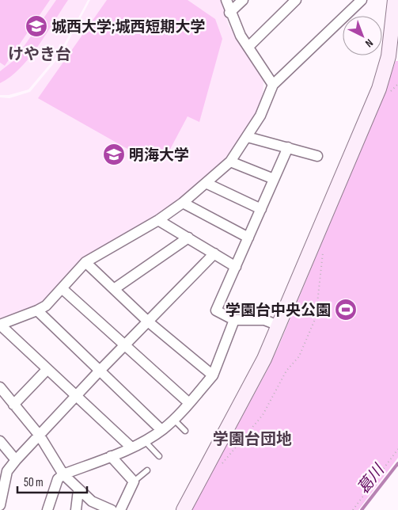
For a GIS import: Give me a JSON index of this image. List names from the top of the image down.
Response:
{
  "districts": ["けやき台", "学園台団地"],
  "water": ["葛川"],
  "places": {
    "school or university": ["城西大学;城西短期大学", "明海大学"],
    "sports": ["学園台中央公園"]
  },
  "scale_bar": "50 m",
  "north": "bottom right"
}
